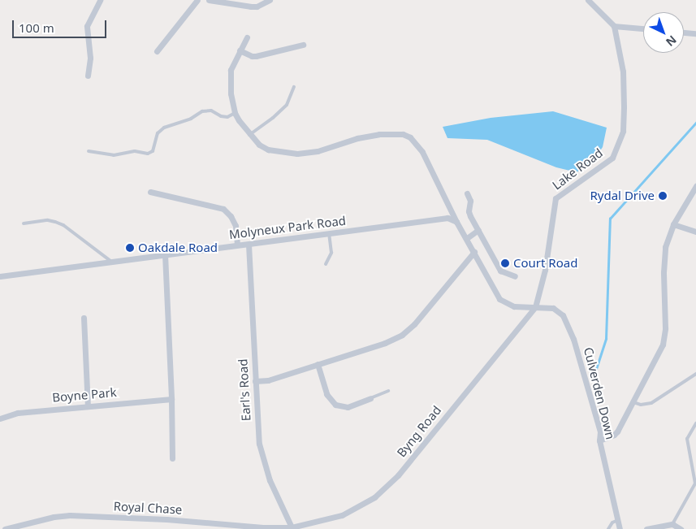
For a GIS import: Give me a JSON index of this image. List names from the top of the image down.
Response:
{
  "streets": {
    "street": [
      "Lake Road",
      "Molyneux Park Road",
      "Earl's Road",
      "Culverden Down",
      "Boyne Park",
      "Byng Road",
      "Royal Chase"
    ]
  },
  "crossings": [
    ["Lake Road", "Culverden Down"],
    ["Lake Road", "Byng Road"],
    ["Molyneux Park Road", "Earl's Road"],
    ["Earl's Road", "Byng Road"],
    ["Earl's Road", "Royal Chase"],
    ["Culverden Down", "Byng Road"],
    ["Byng Road", "Royal Chase"]
  ],
  "places": ["Rydal Drive", "Oakdale Road", "Court Road"],
  "scale_bar": "100 m",
  "north": "bottom right"
}
